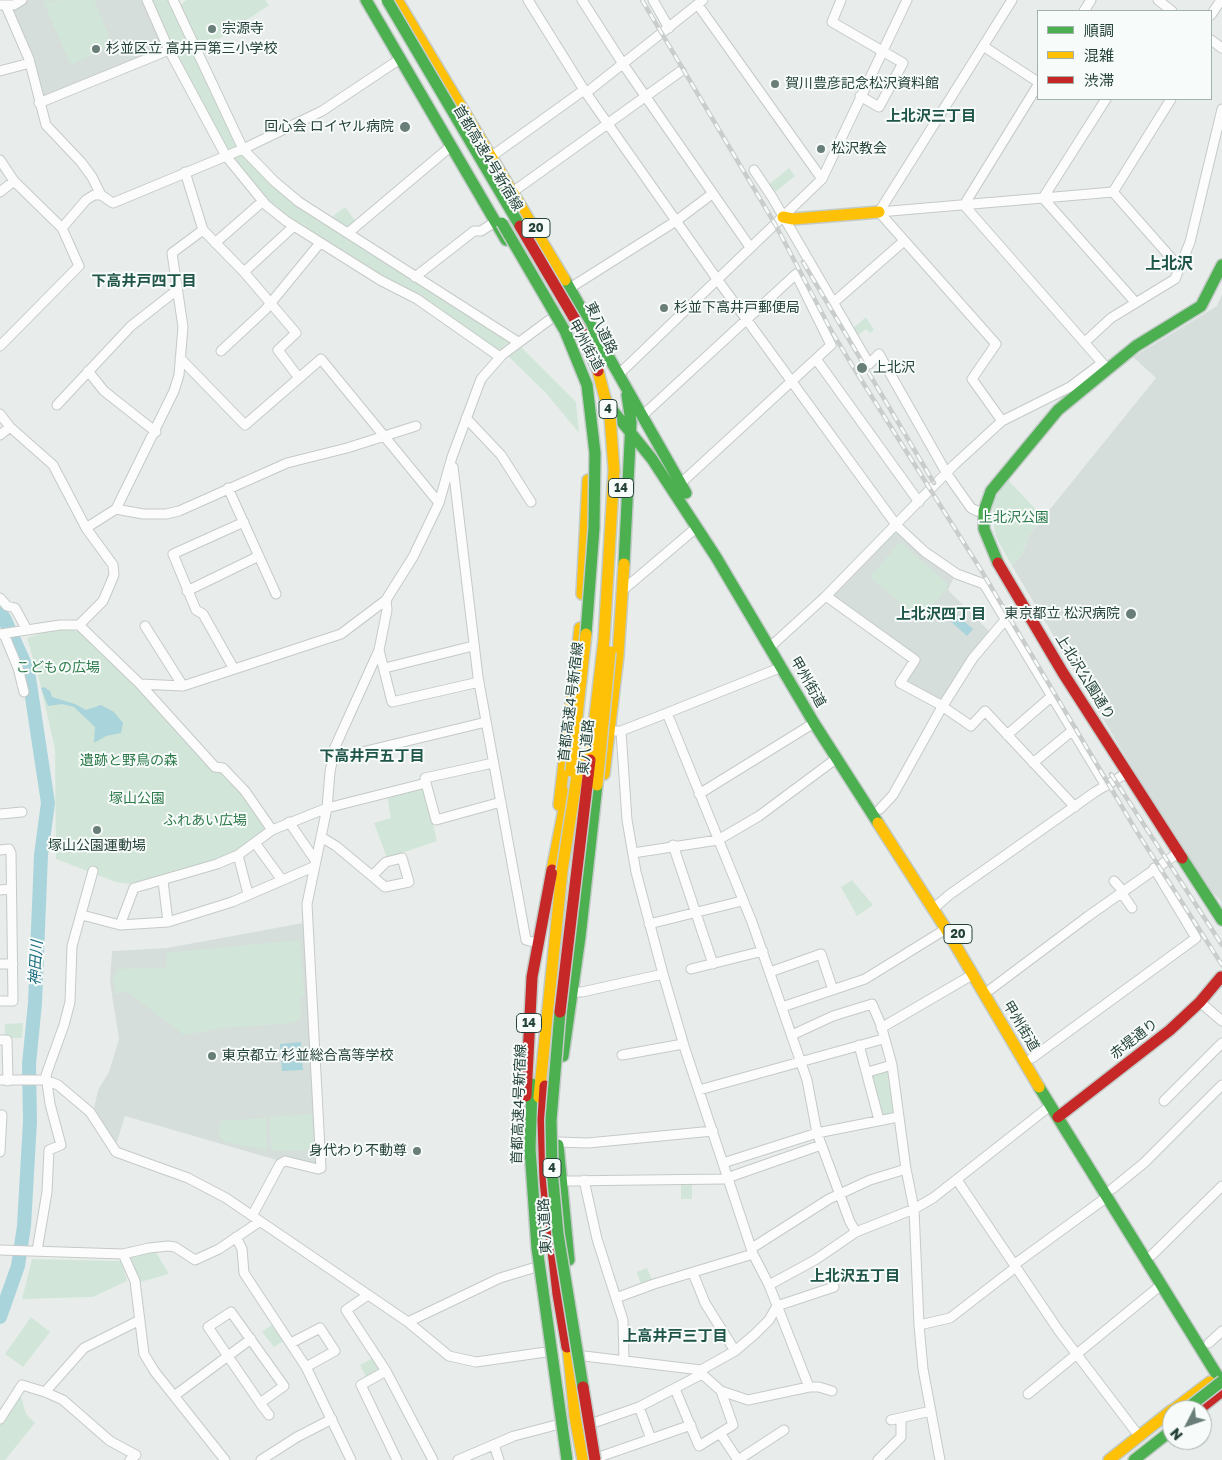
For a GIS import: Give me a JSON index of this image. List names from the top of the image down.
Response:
{
  "streets": {
    "main road": [
      "首都高速4号新宿線",
      "20",
      "東八道路",
      "甲州街道",
      "4",
      "14",
      "上北沢公園通り",
      "赤堤通り"
    ]
  },
  "crossings": [
    ["東八道路", "甲州街道"],
    ["東八道路", "14"],
    ["甲州街道", "14"],
    ["甲州街道", "赤堤通り"]
  ],
  "districts": [
    "上北沢三丁目",
    "上北沢",
    "下高井戸四丁目",
    "上北沢四丁目",
    "下高井戸五丁目",
    "上北沢五丁目",
    "上高井戸三丁目"
  ],
  "water": ["神田川"],
  "parks": [
    "上北沢公園",
    "こどもの広場",
    "遺跡と野鳥の森",
    "塚山公園",
    "ふれあい広場"
  ],
  "places": [
    "宗源寺",
    "杉並区立 高井戸第三小学校",
    "賀川豊彦記念松沢資料館",
    "回心会 ロイヤル病院",
    "松沢教会",
    "杉並下高井戸郵便局",
    "上北沢",
    "東京都立 松沢病院",
    "塚山公園運動場",
    "東京都立 杉並総合高等学校",
    "身代わり不動尊"
  ],
  "legend": ["順調", "混雑", "渋滞"],
  "north": "bottom left"
}
